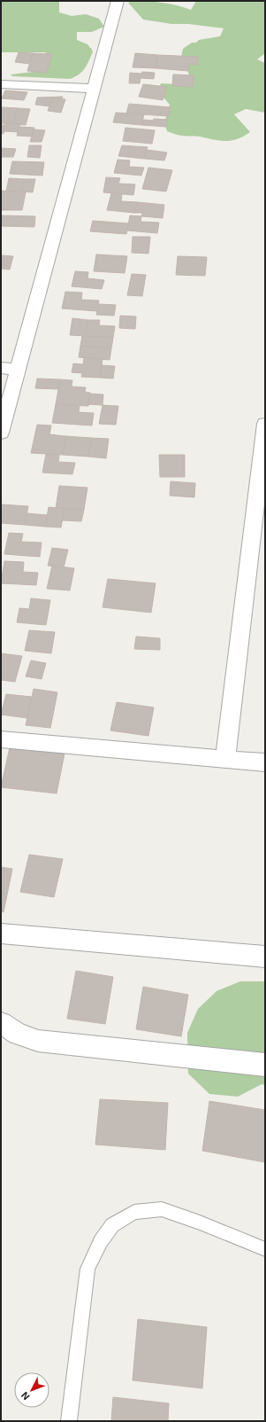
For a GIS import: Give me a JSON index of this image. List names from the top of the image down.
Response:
{
  "north": "bottom left"
}
